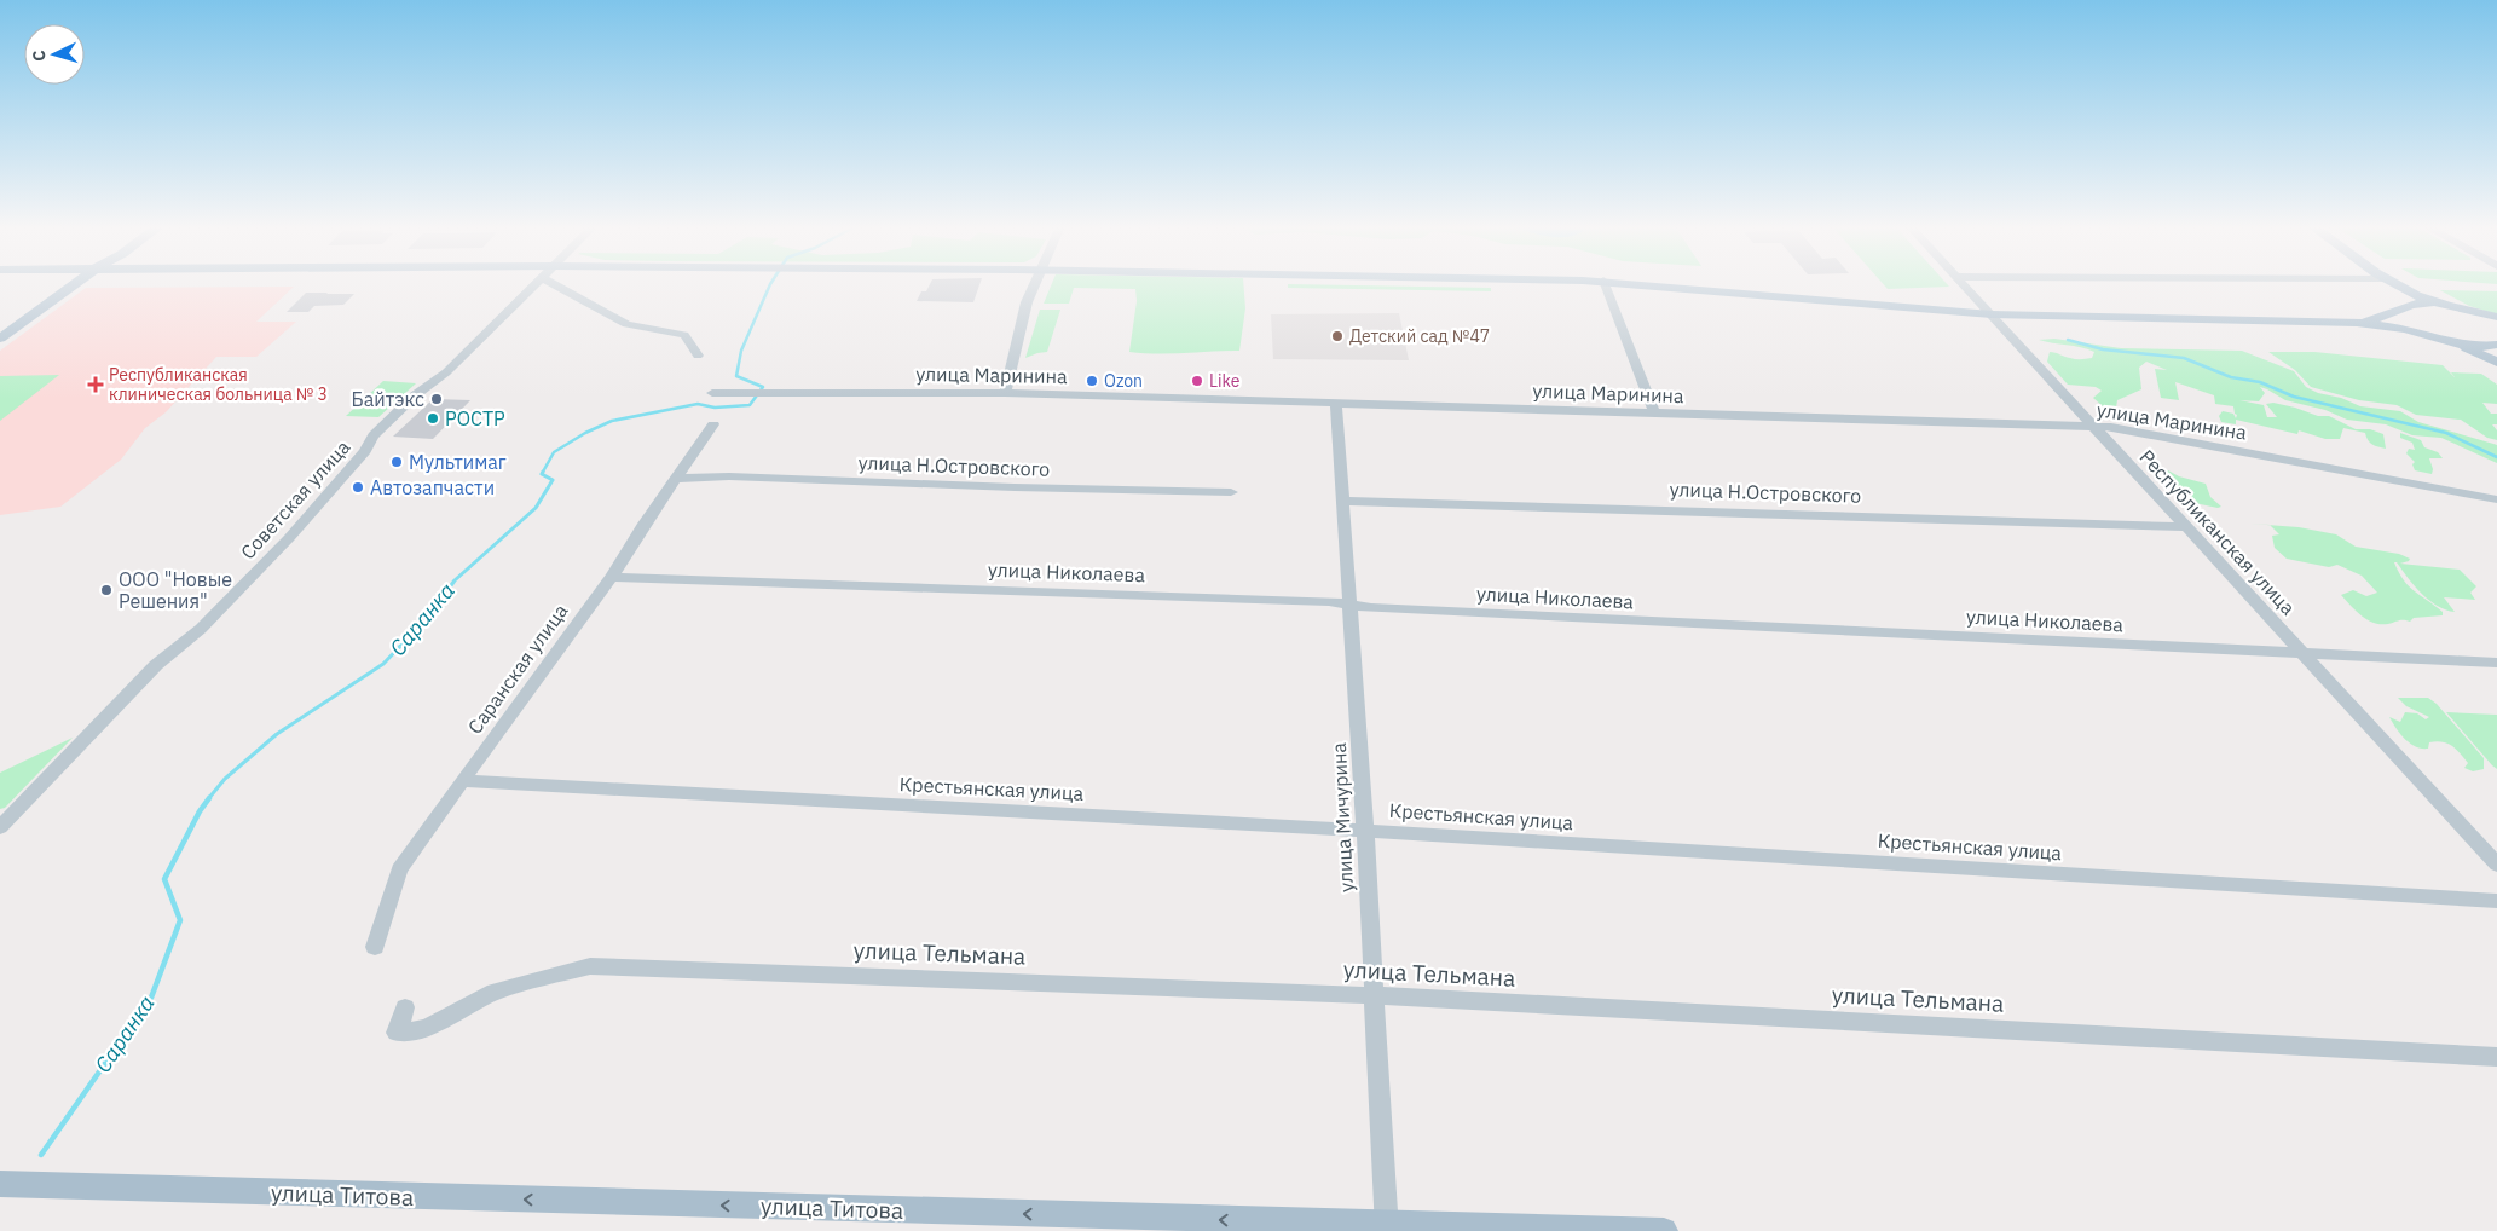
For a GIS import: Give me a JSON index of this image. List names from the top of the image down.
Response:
{
  "streets": {
    "main road": ["улица Титова"],
    "street": [
      "улица Маринина",
      "улица Н.Островского",
      "Советская улица",
      "Республиканская улица",
      "улица Николаева",
      "Саранская улица",
      "Крестьянская улица",
      "улица Мичурина",
      "улица Тельмана"
    ]
  },
  "crossings": [
    ["улица Маринина", "Республиканская улица"],
    ["улица Маринина", "улица Мичурина"],
    ["улица Н.Островского", "Республиканская улица"],
    ["улица Н.Островского", "Саранская улица"],
    ["улица Н.Островского", "улица Мичурина"],
    ["Республиканская улица", "улица Николаева"],
    ["улица Николаева", "Саранская улица"],
    ["улица Николаева", "улица Мичурина"],
    ["Саранская улица", "Крестьянская улица"],
    ["Крестьянская улица", "улица Мичурина"],
    ["улица Мичурина", "улица Тельмана"],
    ["улица Мичурина", "улица Титова"]
  ],
  "one_way": ["улица Титова"],
  "water": ["Саранка"],
  "places": {
    "other": [
      "Детский сад №47",
      "Ozon",
      "Like",
      "Байтэкс",
      "РОСТР",
      "Мультимаг",
      "Автозапчасти",
      "ООО \"Новые Решения\""
    ],
    "health": ["Республиканская клиническая больница № 3"]
  },
  "north": "left"
}
